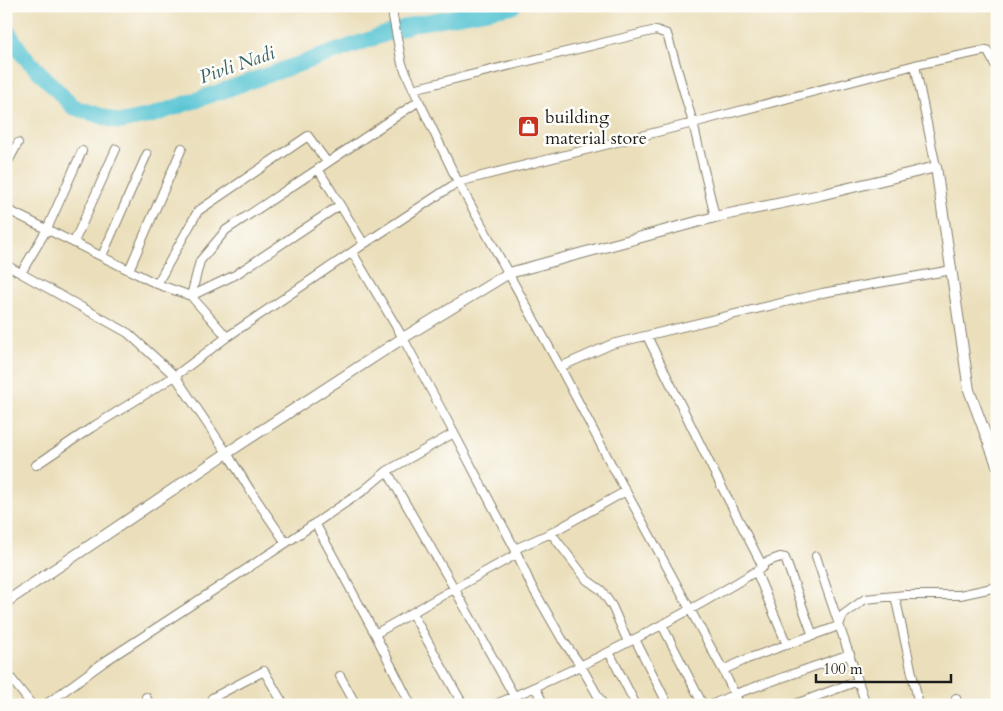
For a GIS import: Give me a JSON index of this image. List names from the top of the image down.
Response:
{
  "water": ["Pivli Nadi"],
  "places": {
    "shop": ["building material store"]
  },
  "scale_bar": "100 m"
}
